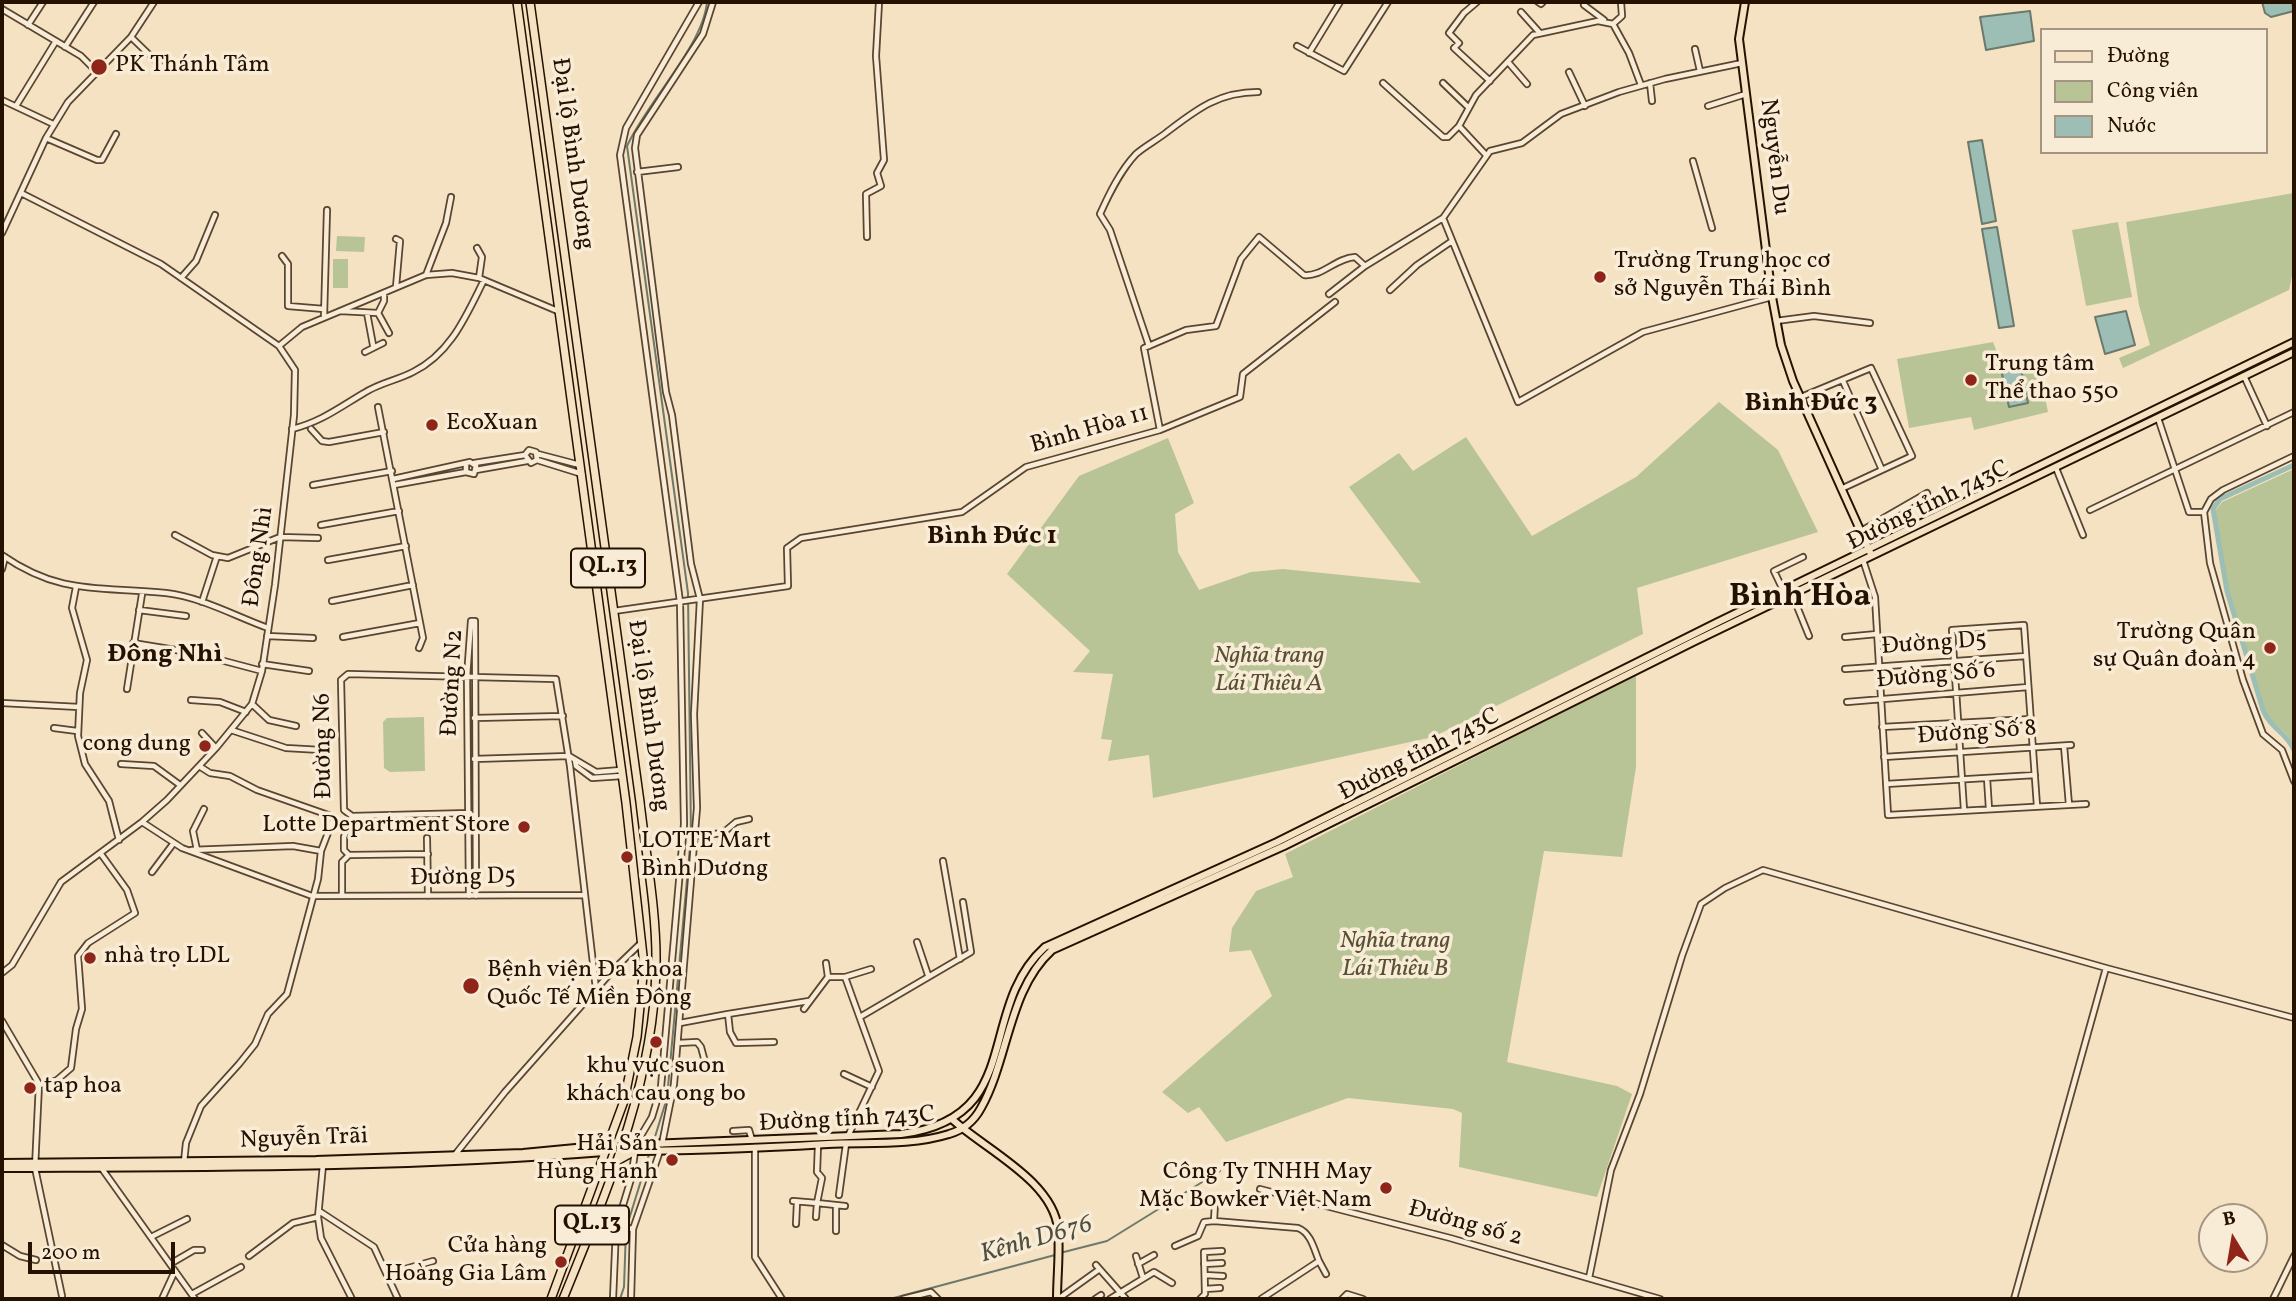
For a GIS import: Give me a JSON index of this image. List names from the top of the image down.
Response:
{
  "streets": {
    "highway": ["Đại lộ Bình Dương", "QL.13"],
    "main road": ["Nguyễn Du", "Đường tỉnh 743C", "Nguyễn Trãi"],
    "street": [
      "Bình Hòa 11",
      "Đông Nhì",
      "Đường D5",
      "Đường Số 6",
      "Đường N2",
      "Đường Số 8",
      "Đường N6",
      "Đường số 2"
    ]
  },
  "crossings": [
    ["Đại lộ Bình Dương", "Đường tỉnh 743C"],
    ["Đại lộ Bình Dương", "Nguyễn Trãi"],
    ["Nguyễn Du", "Đường tỉnh 743C"],
    ["Đường D5", "Đường N2"],
    ["Đường N2", "Đường N6"]
  ],
  "districts": [
    "Bình Đức 3",
    "Bình Đức 1",
    "Bình Hòa",
    "Đông Nhì"
  ],
  "water": ["Kênh D676"],
  "parks": ["Nghĩa trang Lái Thiêu A", "Nghĩa trang Lái Thiêu B"],
  "places": [
    "PK Thánh Tâm",
    "Trường Trung học cơ sở Nguyễn Thái Bình",
    "Trung tâm Thể thao 550",
    "EcoXuan",
    "Trường Quân sự Quân đoàn 4",
    "cong dung",
    "Lotte Department Store",
    "LOTTE Mart Bình Dương",
    "nhà trọ LDL",
    "Bệnh viện Đa khoa Quốc Tế Miền Đông",
    "khu vực suon khách cau ong bo",
    "tap hoa",
    "Hải Sản Hùng Hạnh",
    "Công Ty TNHH May Mặc Bowker Việt Nam",
    "Cửa hàng Hoàng Gia Lâm"
  ],
  "legend": ["Đường", "Công viên", "Nước"],
  "scale_bar": "200 m",
  "north": "top"
}
